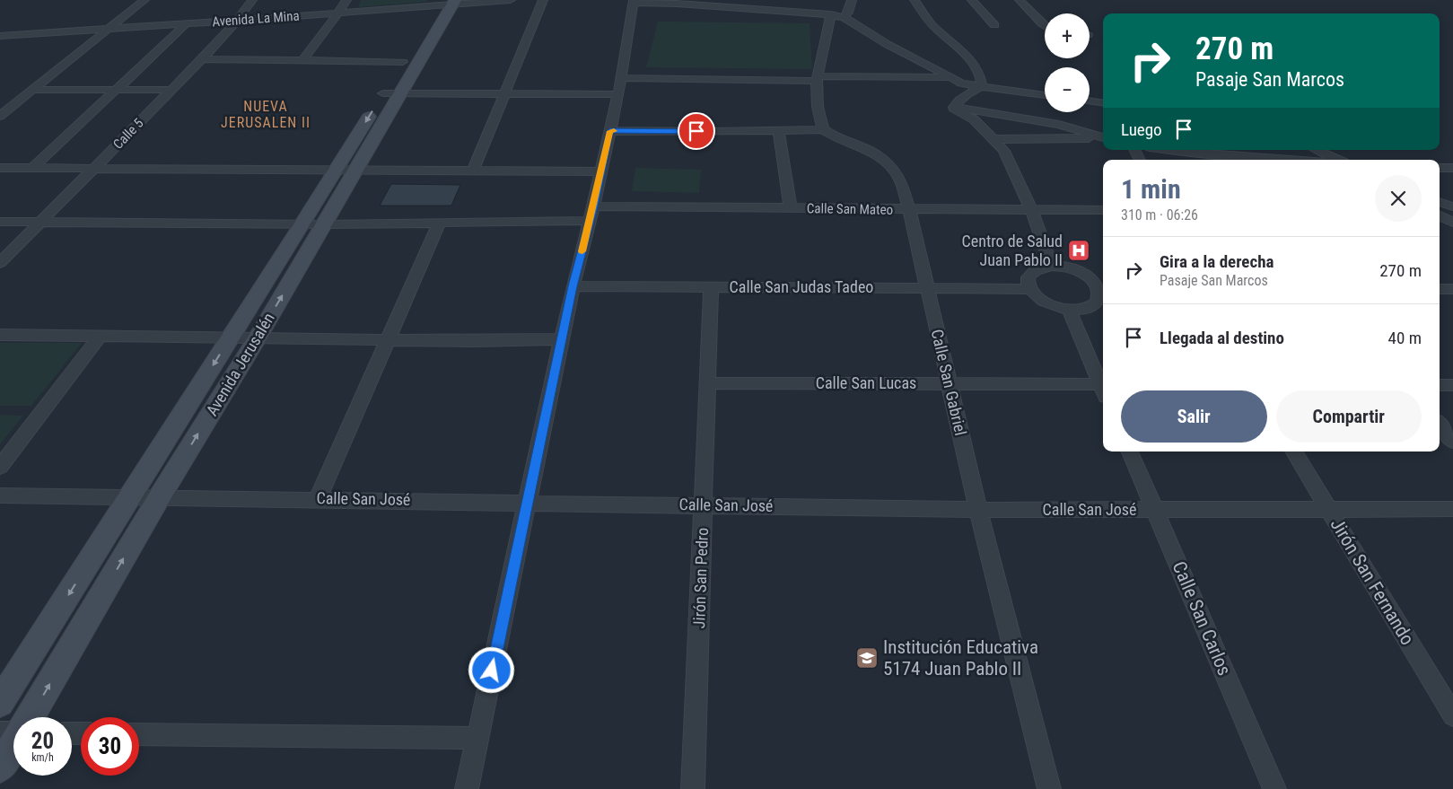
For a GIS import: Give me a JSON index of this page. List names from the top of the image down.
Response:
{
  "streets": {
    "street": [
      "Avenida La Mina",
      "Calle 5",
      "Calle San Mateo",
      "Calle San Judas Tadeo",
      "Avenida Jerusalén",
      "Calle San Gabriel",
      "Calle San Lucas",
      "Calle San José",
      "Jirón San Pedro",
      "Jirón San Fernando",
      "Calle San Carlos"
    ]
  },
  "crossings": [
    ["Avenida La Mina", "Calle 5"],
    ["Avenida La Mina", "Avenida Jerusalén"],
    ["Calle 5", "Calle San Mateo"],
    ["Calle San Mateo", "Avenida Jerusalén"],
    ["Calle San Mateo", "Calle San Gabriel"],
    ["Calle San Judas Tadeo", "Calle San Gabriel"],
    ["Calle San Judas Tadeo", "Jirón San Pedro"],
    ["Avenida Jerusalén", "Calle San José"],
    ["Calle San Gabriel", "Calle San Lucas"],
    ["Calle San Gabriel", "Calle San José"],
    ["Calle San Lucas", "Jirón San Pedro"],
    ["Calle San José", "Jirón San Pedro"],
    ["Calle San José", "Jirón San Fernando"],
    ["Calle San José", "Calle San Carlos"]
  ],
  "districts": ["NUEVA JERUSALEN II"],
  "places": {
    "hospital": ["Centro de Salud Juan Pablo II"],
    "school or university": ["Institución Educativa 5174 Juan Pablo II"]
  },
  "page": {
    "map_buttons": ["+", "−"],
    "turn": ["270 m", "Pasaje San Marcos"],
    "then": "Luego",
    "heading": ["1 min", "310 m · 06:26"],
    "list": [
      {
        "name": "Gira a la derecha",
        "note": "Pasaje San Marcos",
        "value": "270 m"
      },
      {
        "name": "Llegada al destino",
        "value": "40 m"
      }
    ],
    "buttons": ["Salir", "Compartir"],
    "speed": "20 km/h",
    "limit": "30"
  }
}
